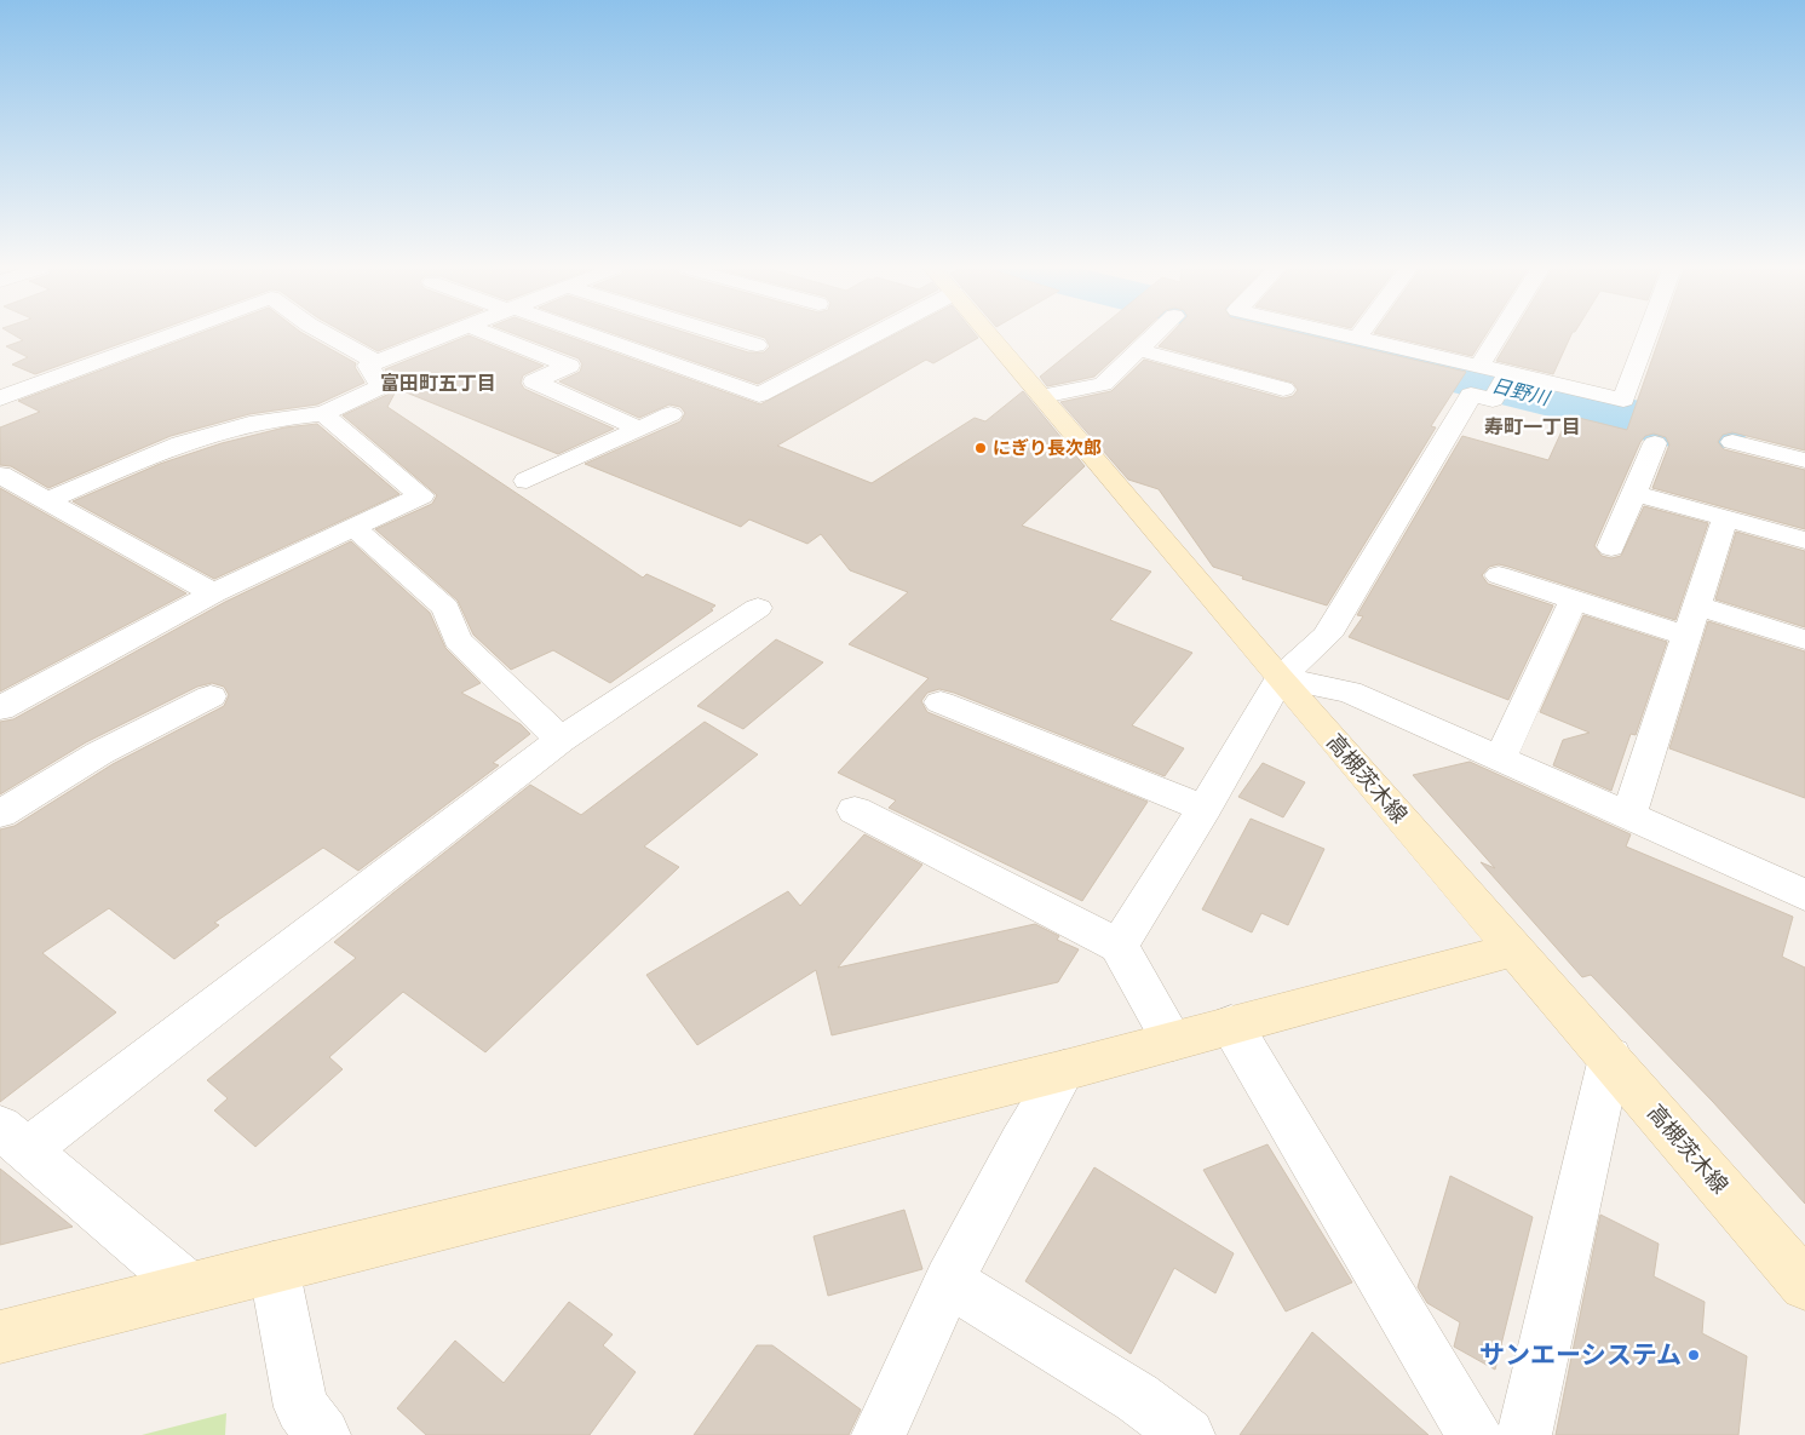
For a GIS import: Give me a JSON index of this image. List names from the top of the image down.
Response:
{
  "streets": {
    "main road": ["高槻茨木線"]
  },
  "districts": ["富田町五丁目", "寿町一丁目"],
  "water": ["日野川"],
  "places": ["にぎり長次郎", "サンエーシステム"]
}
